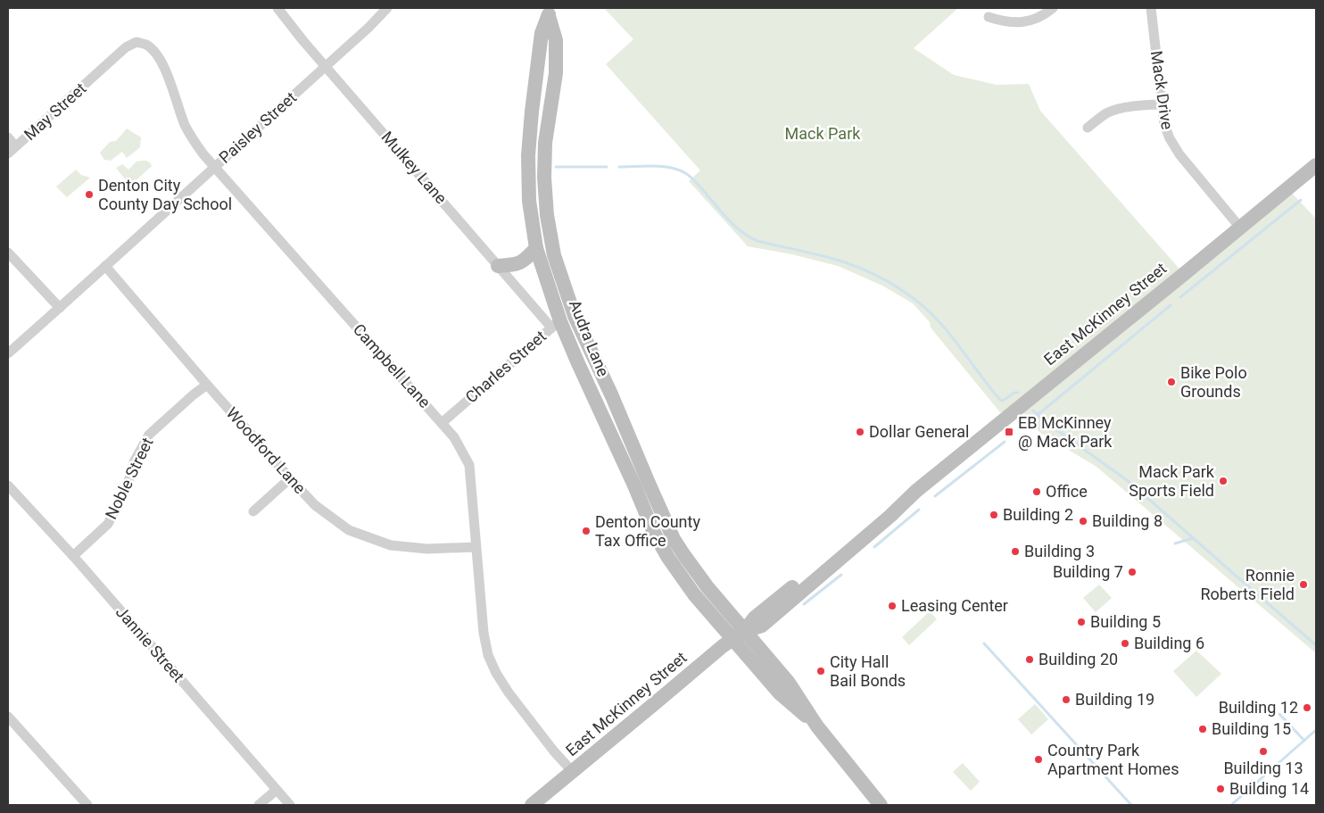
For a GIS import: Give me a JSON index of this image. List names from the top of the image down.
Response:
{
  "streets": {
    "main road": ["East McKinney Street", "Audra Lane"],
    "street": [
      "Mack Drive",
      "May Street",
      "Paisley Street",
      "Mulkey Lane",
      "Campbell Lane",
      "Charles Street",
      "Woodford Lane",
      "Noble Street",
      "Jannie Street"
    ]
  },
  "crossings": [
    ["Mack Drive", "East McKinney Street"],
    ["May Street", "Campbell Lane"],
    ["Paisley Street", "Mulkey Lane"],
    ["Paisley Street", "Campbell Lane"],
    ["Paisley Street", "Woodford Lane"],
    ["Mulkey Lane", "Audra Lane"],
    ["Mulkey Lane", "Charles Street"],
    ["East McKinney Street", "Audra Lane"],
    ["East McKinney Street", "Campbell Lane"],
    ["Audra Lane", "Charles Street"],
    ["Campbell Lane", "Charles Street"],
    ["Campbell Lane", "Woodford Lane"],
    ["Woodford Lane", "Noble Street"],
    ["Noble Street", "Jannie Street"]
  ],
  "parks": ["Mack Park"],
  "places": {
    "other": [
      "Denton City County Day School",
      "Bike Polo Grounds",
      "Dollar General",
      "Mack Park Sports Field",
      "Office",
      "Building 2",
      "Building 8",
      "Denton County Tax Office",
      "Building 3",
      "Building 7",
      "Ronnie Roberts Field",
      "Leasing Center",
      "Building 5",
      "Building 6",
      "Building 20",
      "City Hall Bail Bonds",
      "Building 19",
      "Building 12",
      "Building 15",
      "Building 13",
      "Country Park Apartment Homes",
      "Building 14"
    ],
    "transit": ["EB McKinney @ Mack Park"]
  }
}
